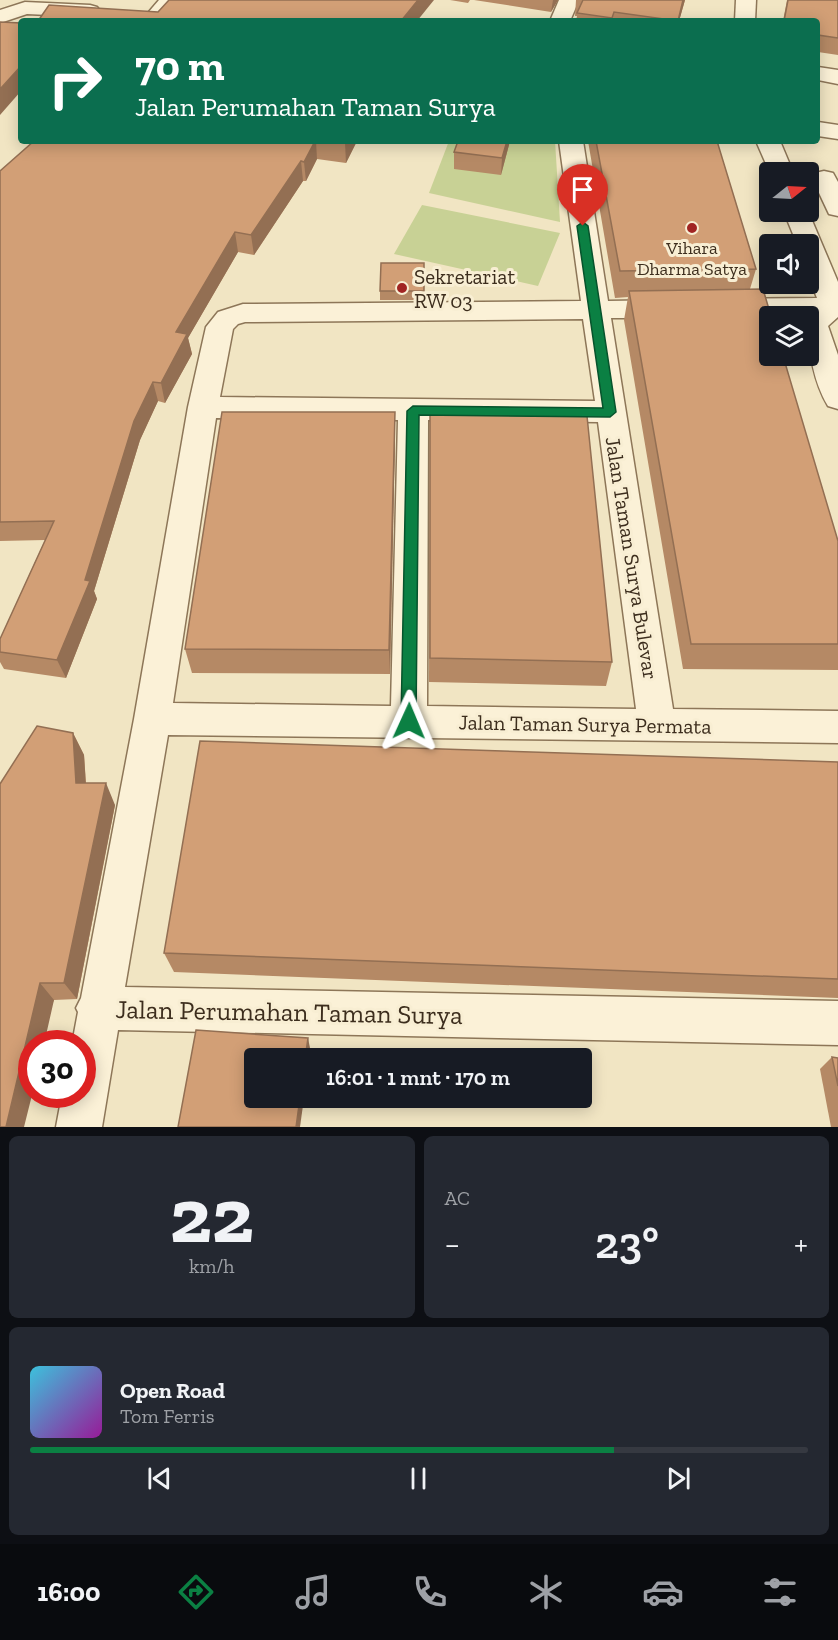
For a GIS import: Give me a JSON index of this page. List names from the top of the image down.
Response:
{
  "streets": {
    "street": ["Jalan Taman Surya Bulevar", "Jalan Taman Surya Permata", "Jalan Perumahan Taman Surya"]
  },
  "crossings": [
    ["Jalan Taman Surya Bulevar", "Jalan Taman Surya Permata"],
    ["Jalan Taman Surya Bulevar", "Jalan Perumahan Taman Surya"],
    ["Jalan Taman Surya Permata", "Jalan Perumahan Taman Surya"]
  ],
  "places": ["Vihara Dharma Satya", "Sekretariat RW 03"],
  "north": "right",
  "page": {
    "turn": ["70 m", "Jalan Perumahan Taman Surya"],
    "limit": "30",
    "trip": "16:01 · 1 mnt · 170 m",
    "tile": [
      ["22", "km/h"],
      "AC"
    ],
    "heat": ["−", "23°", "+"],
    "song": ["Open Road", "Tom Ferris"],
    "tabs": "16:00"
  }
}
